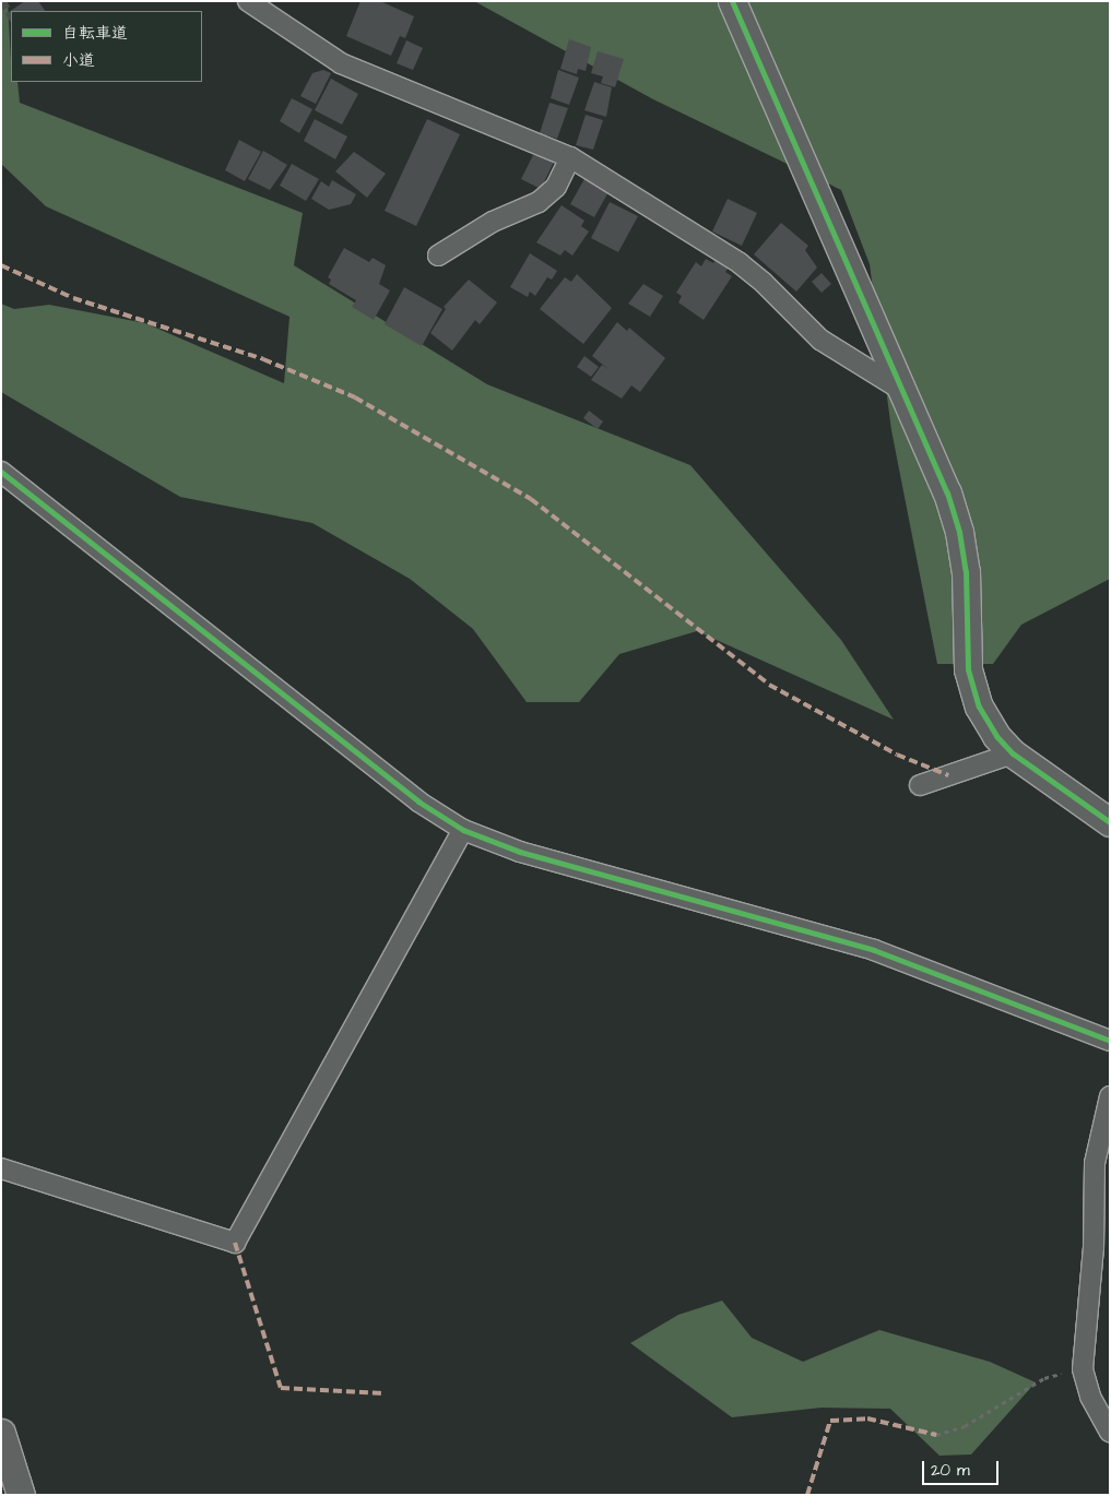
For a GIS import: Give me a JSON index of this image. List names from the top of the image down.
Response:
{
  "legend": ["自転車道", "小道"],
  "scale_bar": "20 m"
}
